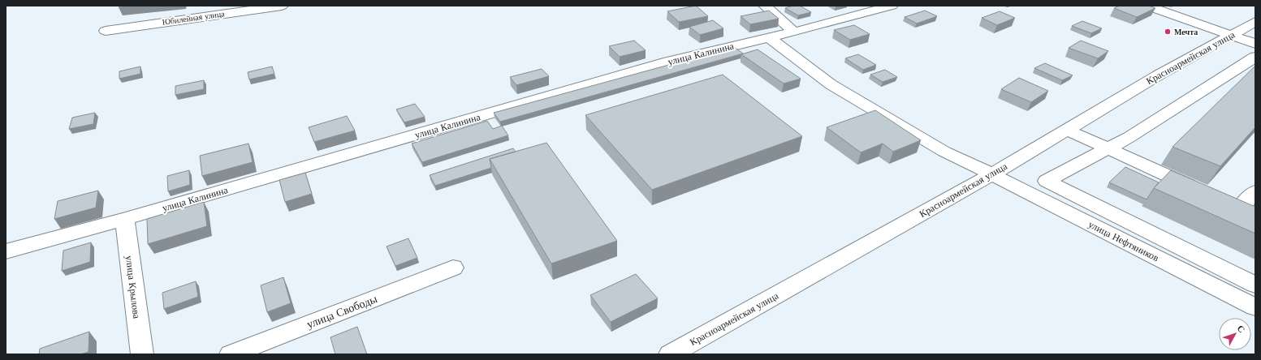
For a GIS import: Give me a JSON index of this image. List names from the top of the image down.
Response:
{
  "streets": {
    "street": [
      "Юбилейная улица",
      "улица Калинина",
      "Красноармейская улица",
      "улица Нефтяников",
      "улица Крылова",
      "улица Свободы"
    ]
  },
  "crossings": [
    ["улица Калинина", "улица Нефтяников"],
    ["улица Калинина", "улица Крылова"],
    ["Красноармейская улица", "улица Нефтяников"]
  ],
  "places": ["Мечта"],
  "north": "top right"
}
